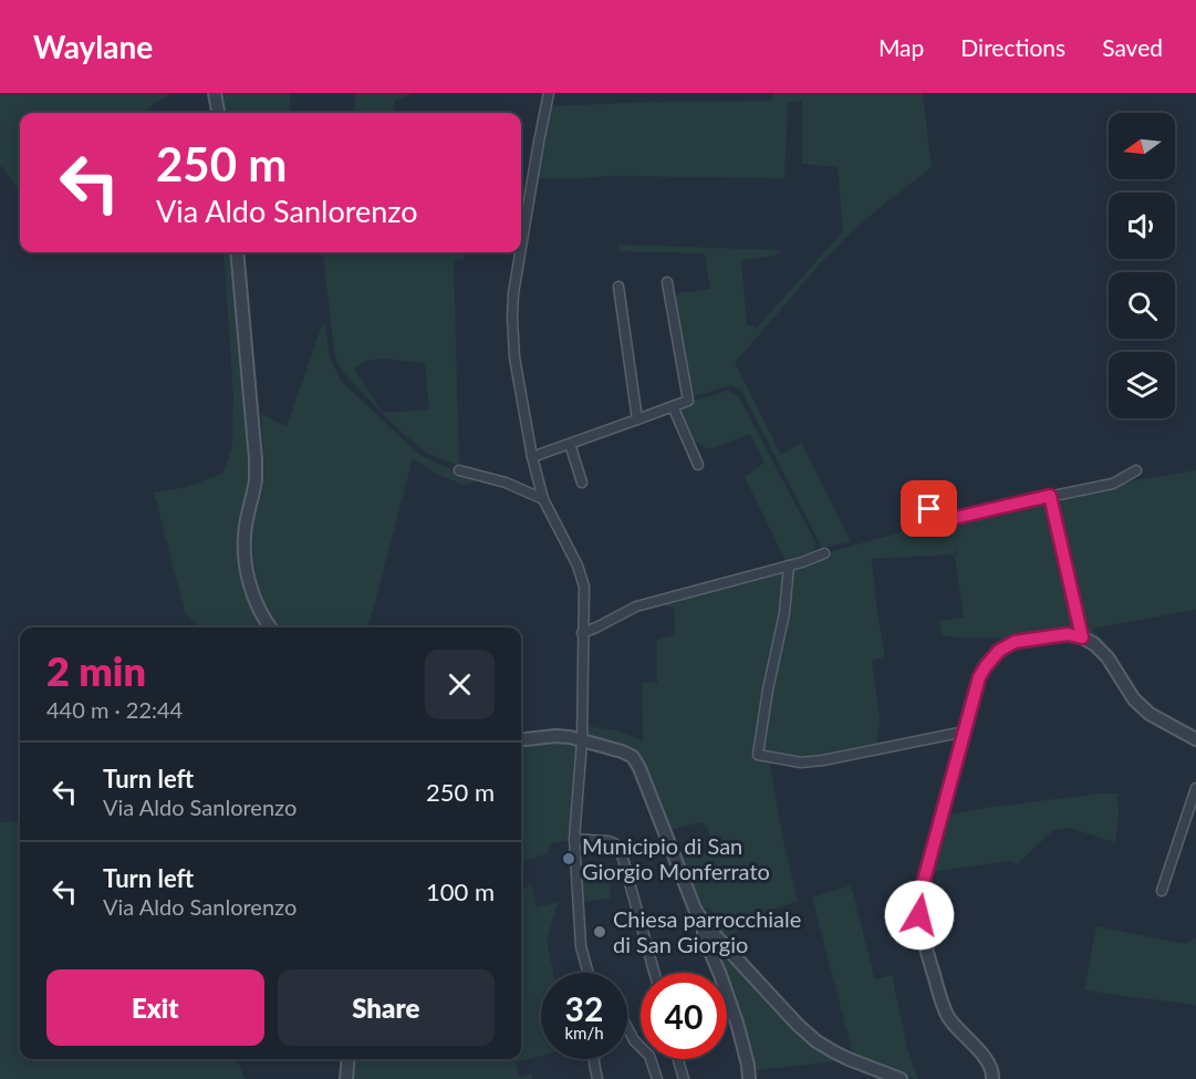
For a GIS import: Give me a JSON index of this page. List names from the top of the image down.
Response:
{
  "places": ["Municipio di San Giorgio Monferrato", "Chiesa parrocchiale di San Giorgio"],
  "north": "left",
  "page": {
    "header": "Waylane",
    "nav": ["Map", "Directions", "Saved"],
    "turn": ["250 m", "Via Aldo Sanlorenzo"],
    "heading": ["2 min", "440 m · 22:44"],
    "list": [
      {
        "name": "Turn left",
        "note": "Via Aldo Sanlorenzo",
        "value": "250 m"
      },
      {
        "name": "Turn left",
        "note": "Via Aldo Sanlorenzo",
        "value": "100 m"
      }
    ],
    "buttons": ["Exit", "Share"],
    "speed": "32 km/h",
    "limit": "40"
  }
}
